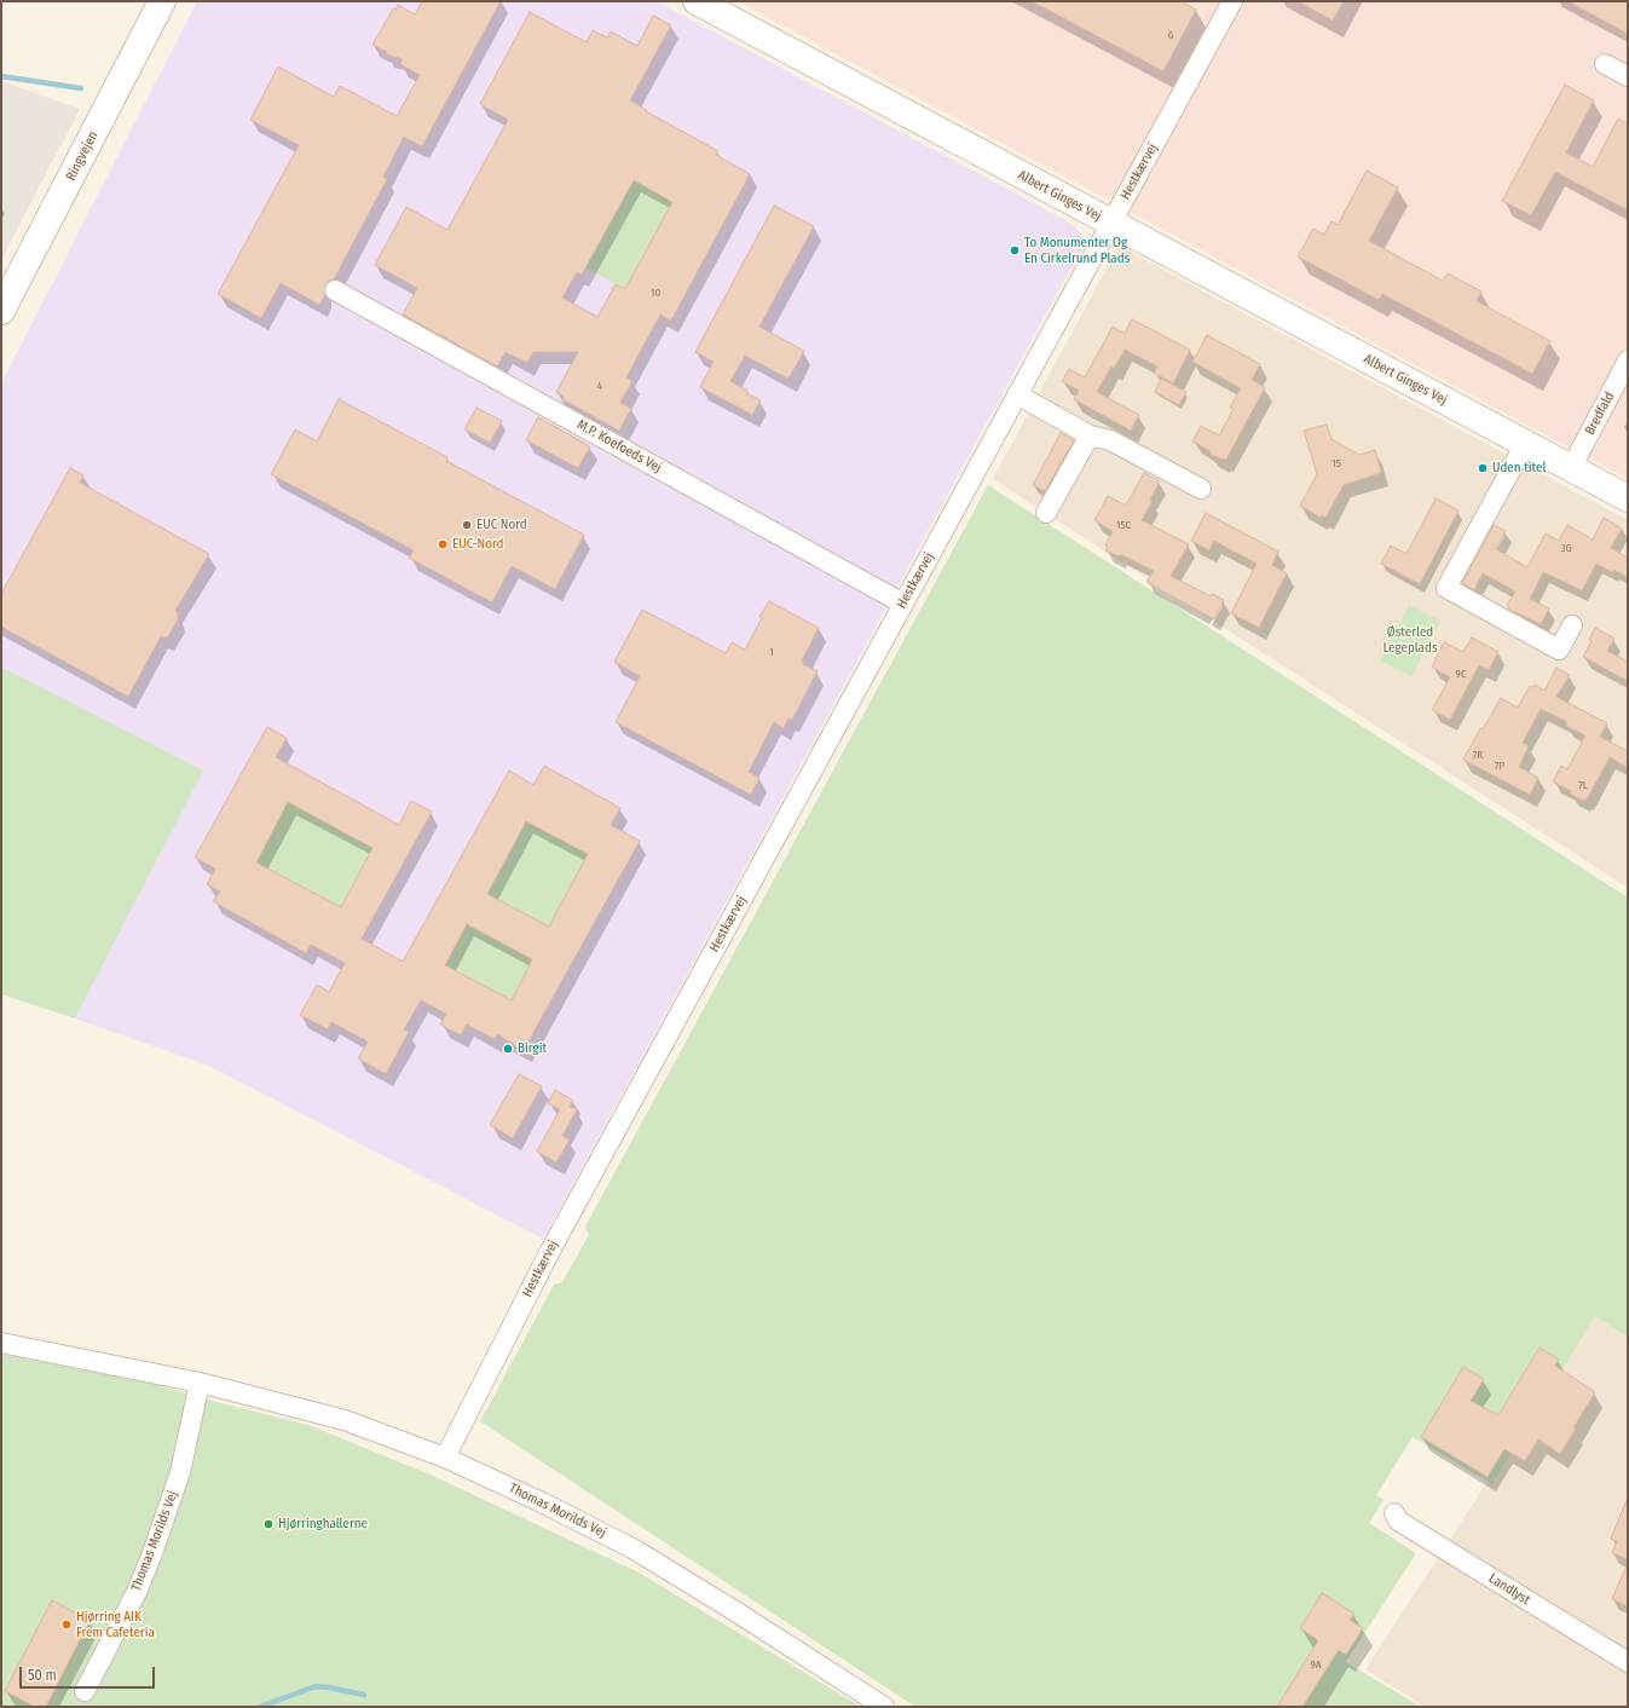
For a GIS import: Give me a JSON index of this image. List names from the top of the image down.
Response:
{
  "streets": {
    "street": [
      "Ringvejen",
      "Hestkærvej",
      "Albert Ginges Vej",
      "Bredfald",
      "M.P. Koefoeds Vej",
      "Thomas Morilds Vej",
      "Landlyst"
    ]
  },
  "crossings": [
    ["Hestkærvej", "Albert Ginges Vej"],
    ["Hestkærvej", "M.P. Koefoeds Vej"],
    ["Hestkærvej", "Thomas Morilds Vej"],
    ["Albert Ginges Vej", "Bredfald"]
  ],
  "parks": ["Østerled Legeplads"],
  "places": [
    "To Monumenter Og En Cirkelrund Plads",
    "Uden titel",
    "EUC Nord",
    "EUC-Nord",
    "Birgit",
    "Hjørringhallerne",
    "Hjørring AIK Frem Cafeteria"
  ],
  "house_numbers": [
    "6",
    "10",
    "4",
    "15",
    "15C",
    "3G",
    "1",
    "9C",
    "7R",
    "7P",
    "7L",
    "9A"
  ],
  "scale_bar": "50 m"
}
